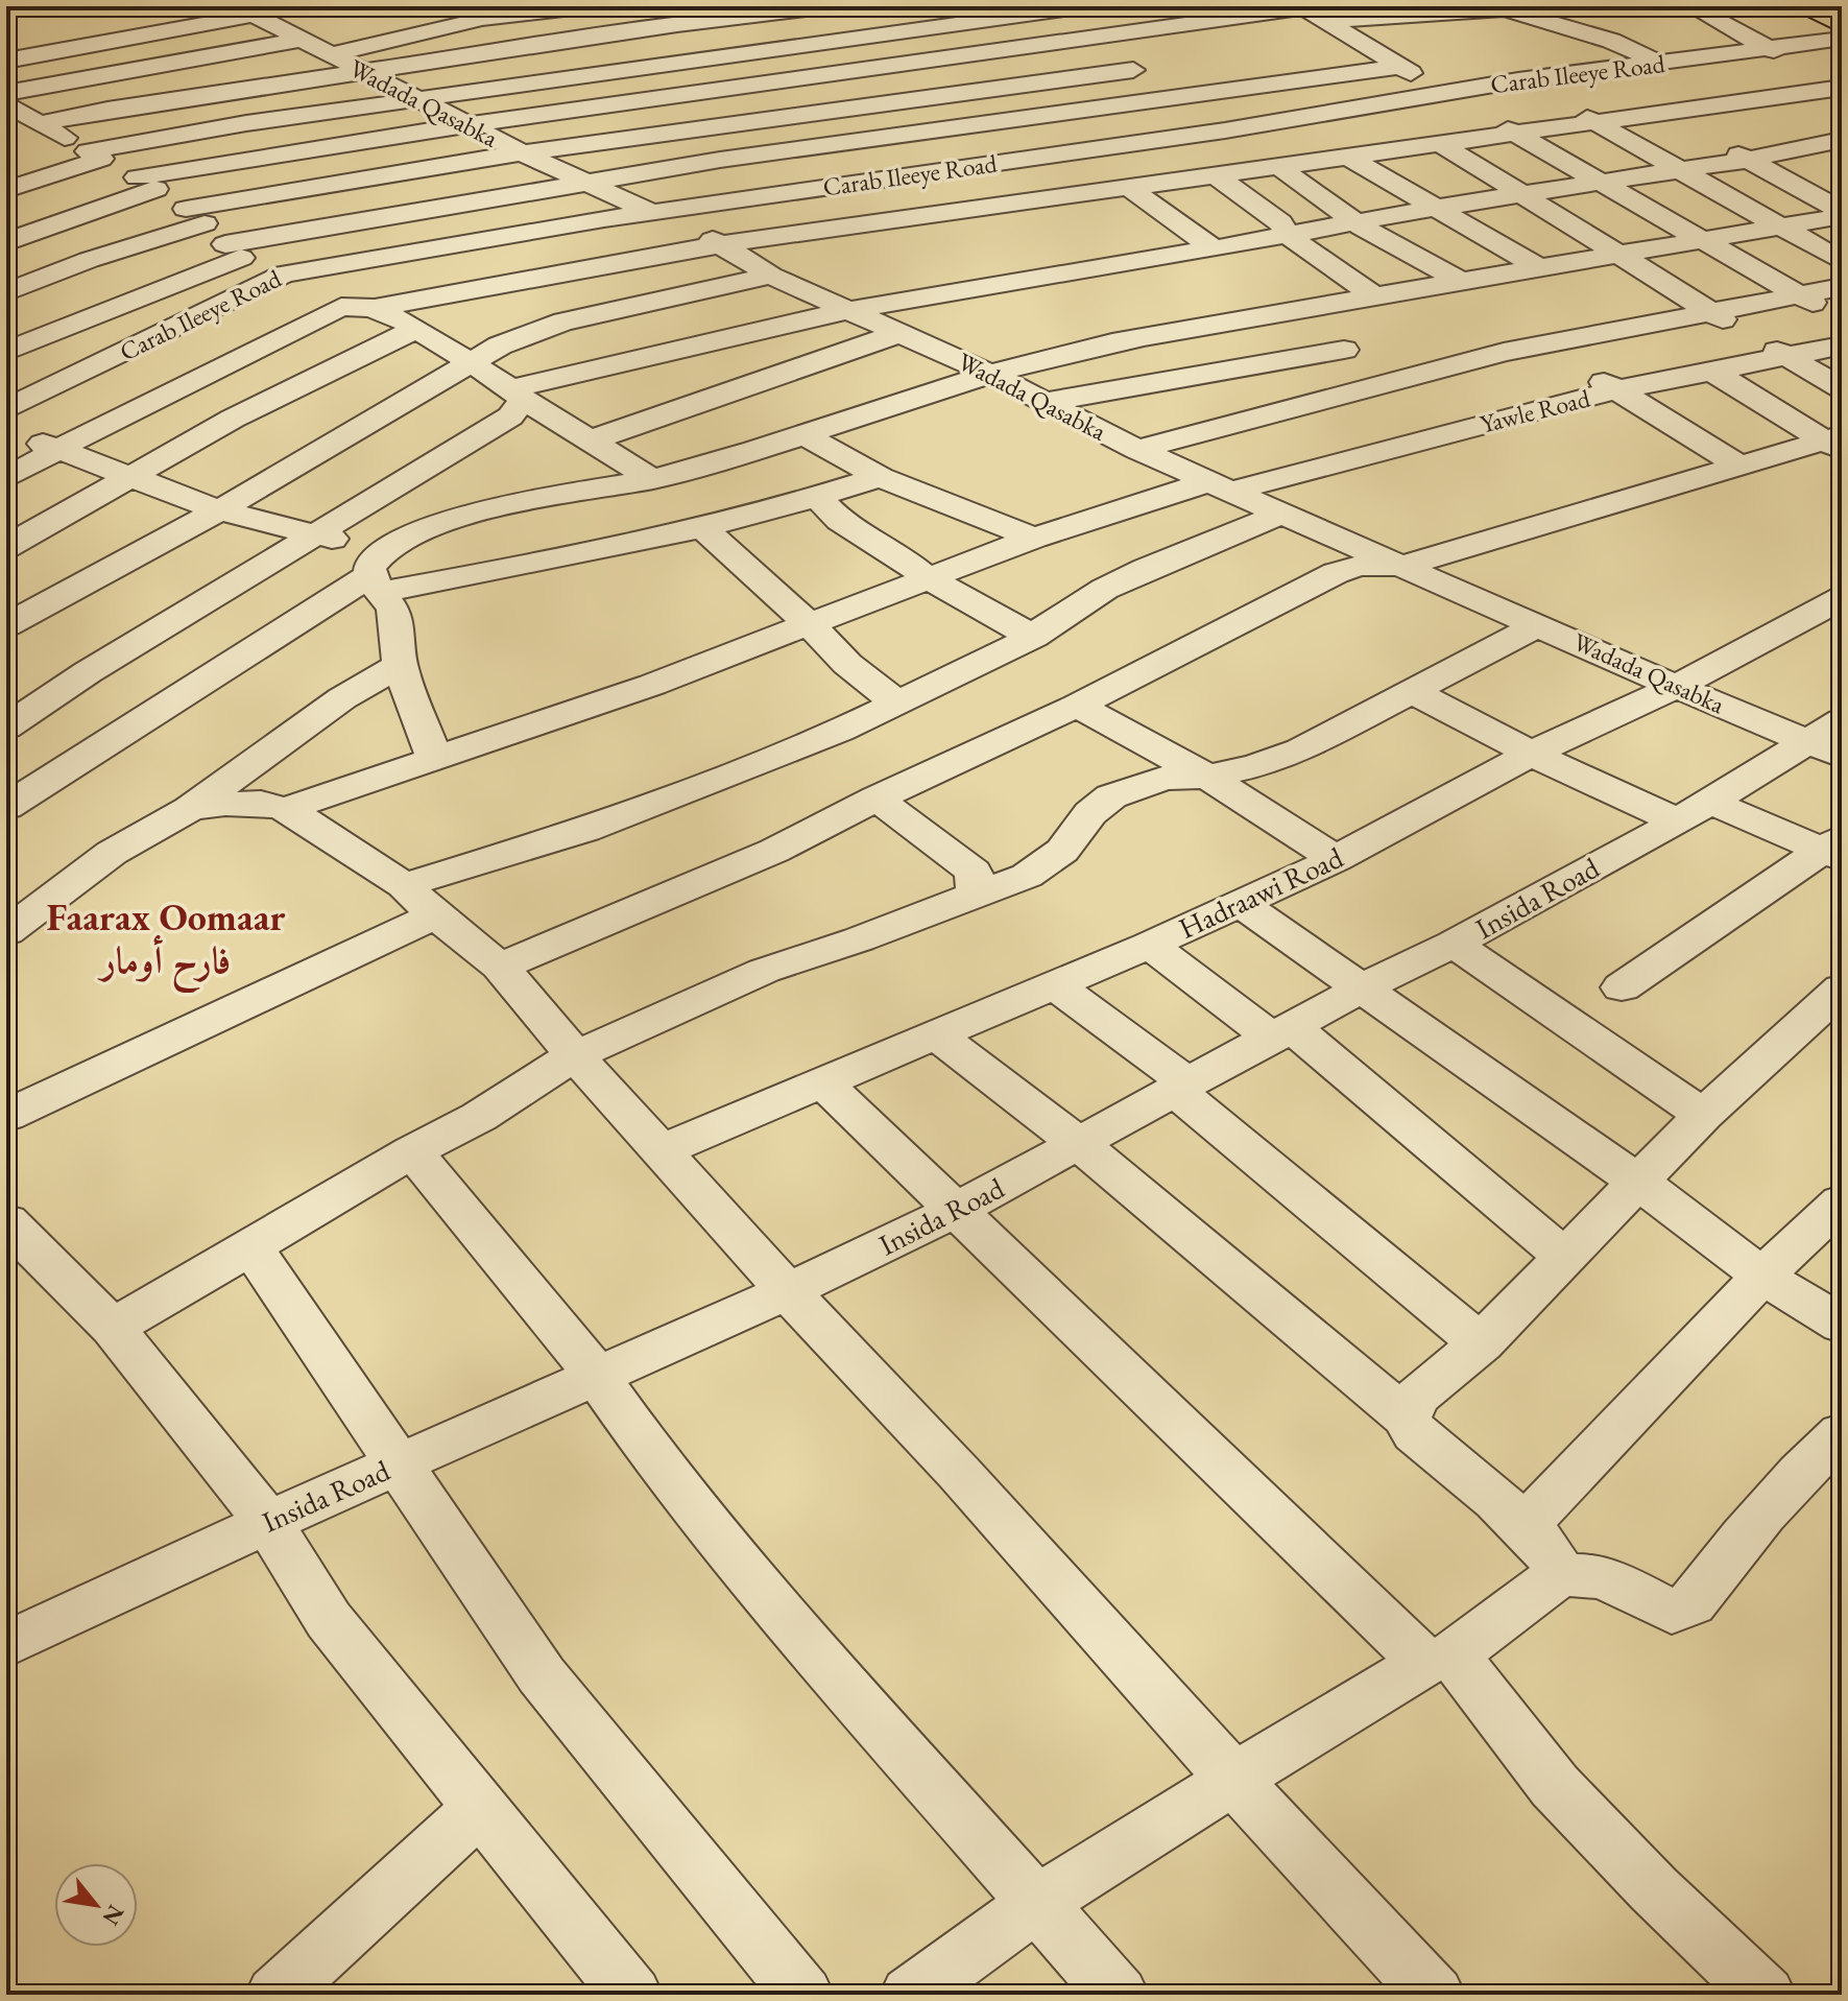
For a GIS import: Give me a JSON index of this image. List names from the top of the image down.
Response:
{
  "streets": {
    "street": [
      "Carab Ileeye Road",
      "Wadada Qasabka",
      "Yawle Road",
      "Hadraawi Road",
      "Insida Road"
    ]
  },
  "crossings": [
    ["Carab Ileeye Road", "Wadada Qasabka"],
    ["Wadada Qasabka", "Yawle Road"],
    ["Wadada Qasabka", "Hadraawi Road"],
    ["Wadada Qasabka", "Insida Road"]
  ],
  "districts": ["Faarax Oomaar فارح أومار"],
  "north": "bottom right"
}
